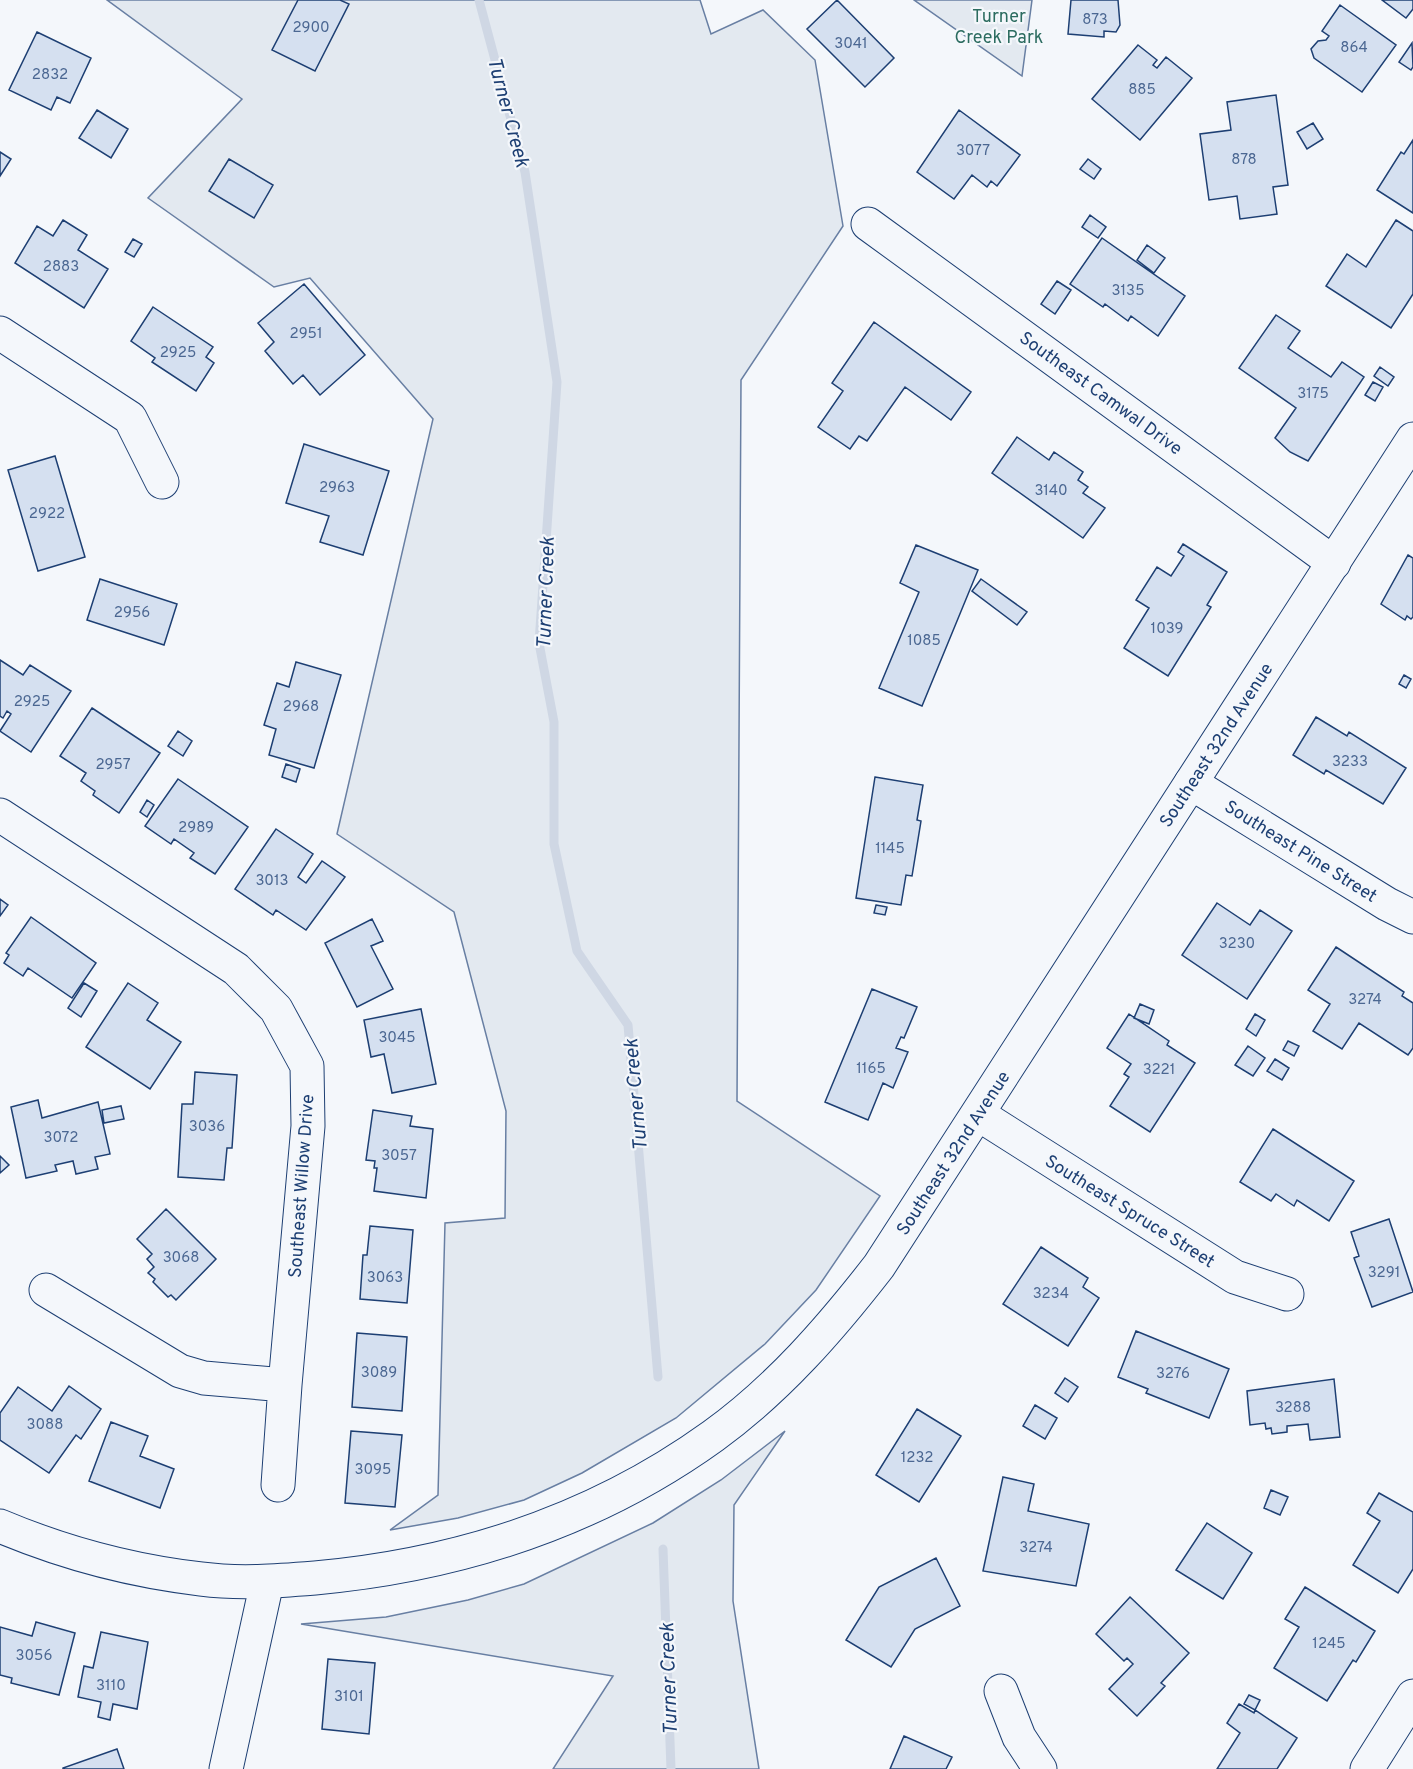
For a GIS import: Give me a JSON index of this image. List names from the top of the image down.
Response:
{
  "streets": {
    "street": [
      "Southeast Camwal Drive",
      "Southeast 32nd Avenue",
      "Southeast Pine Street",
      "Southeast Willow Drive",
      "Southeast Spruce Street"
    ]
  },
  "crossings": [
    ["Southeast Camwal Drive", "Southeast 32nd Avenue"],
    ["Southeast 32nd Avenue", "Southeast Pine Street"],
    ["Southeast 32nd Avenue", "Southeast Spruce Street"]
  ],
  "water": ["Turner Creek"],
  "parks": ["Turner Creek Park"],
  "house_numbers": [
    "873",
    "2900",
    "3041",
    "864",
    "2832",
    "885",
    "3077",
    "878",
    "2883",
    "3135",
    "2951",
    "2925",
    "3175",
    "2963",
    "3140",
    "2922",
    "2956",
    "1039",
    "1085",
    "2925",
    "2968",
    "3233",
    "2957",
    "2989",
    "1145",
    "3013",
    "3230",
    "3274",
    "3045",
    "1165",
    "3221",
    "3036",
    "3072",
    "3057",
    "3068",
    "3291",
    "3063",
    "3234",
    "3089",
    "3276",
    "3288",
    "3088",
    "1232",
    "3095",
    "3274",
    "1245",
    "3056",
    "3110",
    "3101"
  ]
}
